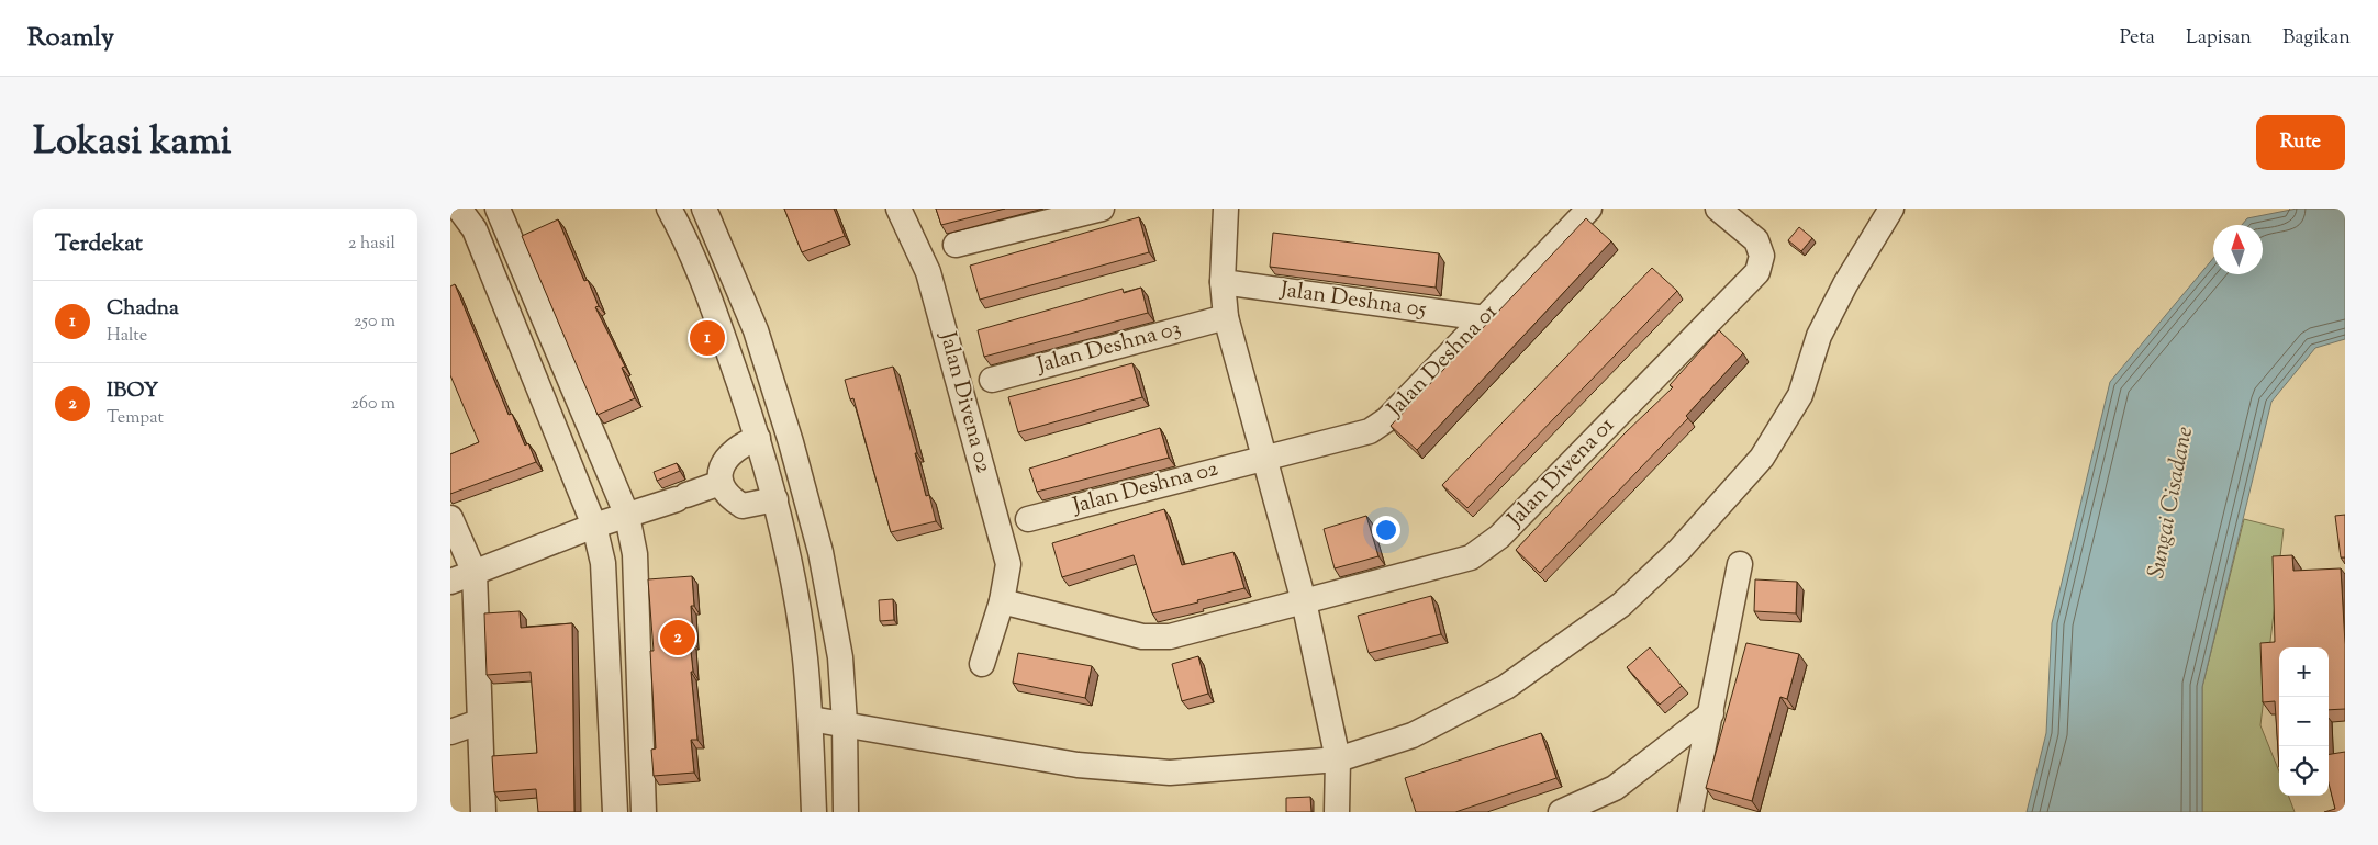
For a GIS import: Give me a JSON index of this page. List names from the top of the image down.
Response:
{
  "streets": {
    "street": [
      "Jalan Deshna 05",
      "Jalan Deshna 03",
      "Jalan Deshna 01",
      "Jalan Divena 02",
      "Jalan Divena 01",
      "Jalan Deshna 02"
    ]
  },
  "crossings": [
    ["Jalan Deshna 05", "Jalan Deshna 01"],
    ["Jalan Deshna 01", "Jalan Deshna 02"]
  ],
  "water": ["Sungai Cisadane"],
  "north": "top",
  "page": {
    "header": "Roamly",
    "nav": ["Peta", "Lapisan", "Bagikan"],
    "title": "Lokasi kami",
    "buttons": "Rute",
    "heading": ["Terdekat", "2 hasil"],
    "list": [
      {
        "mark": "1",
        "name": "Chadna",
        "note": "Halte",
        "value": "250 m"
      },
      {
        "mark": "2",
        "name": "IBOY",
        "note": "Tempat",
        "value": "260 m"
      }
    ],
    "pins": ["1", "2"],
    "map_buttons": ["+", "−"]
  }
}
